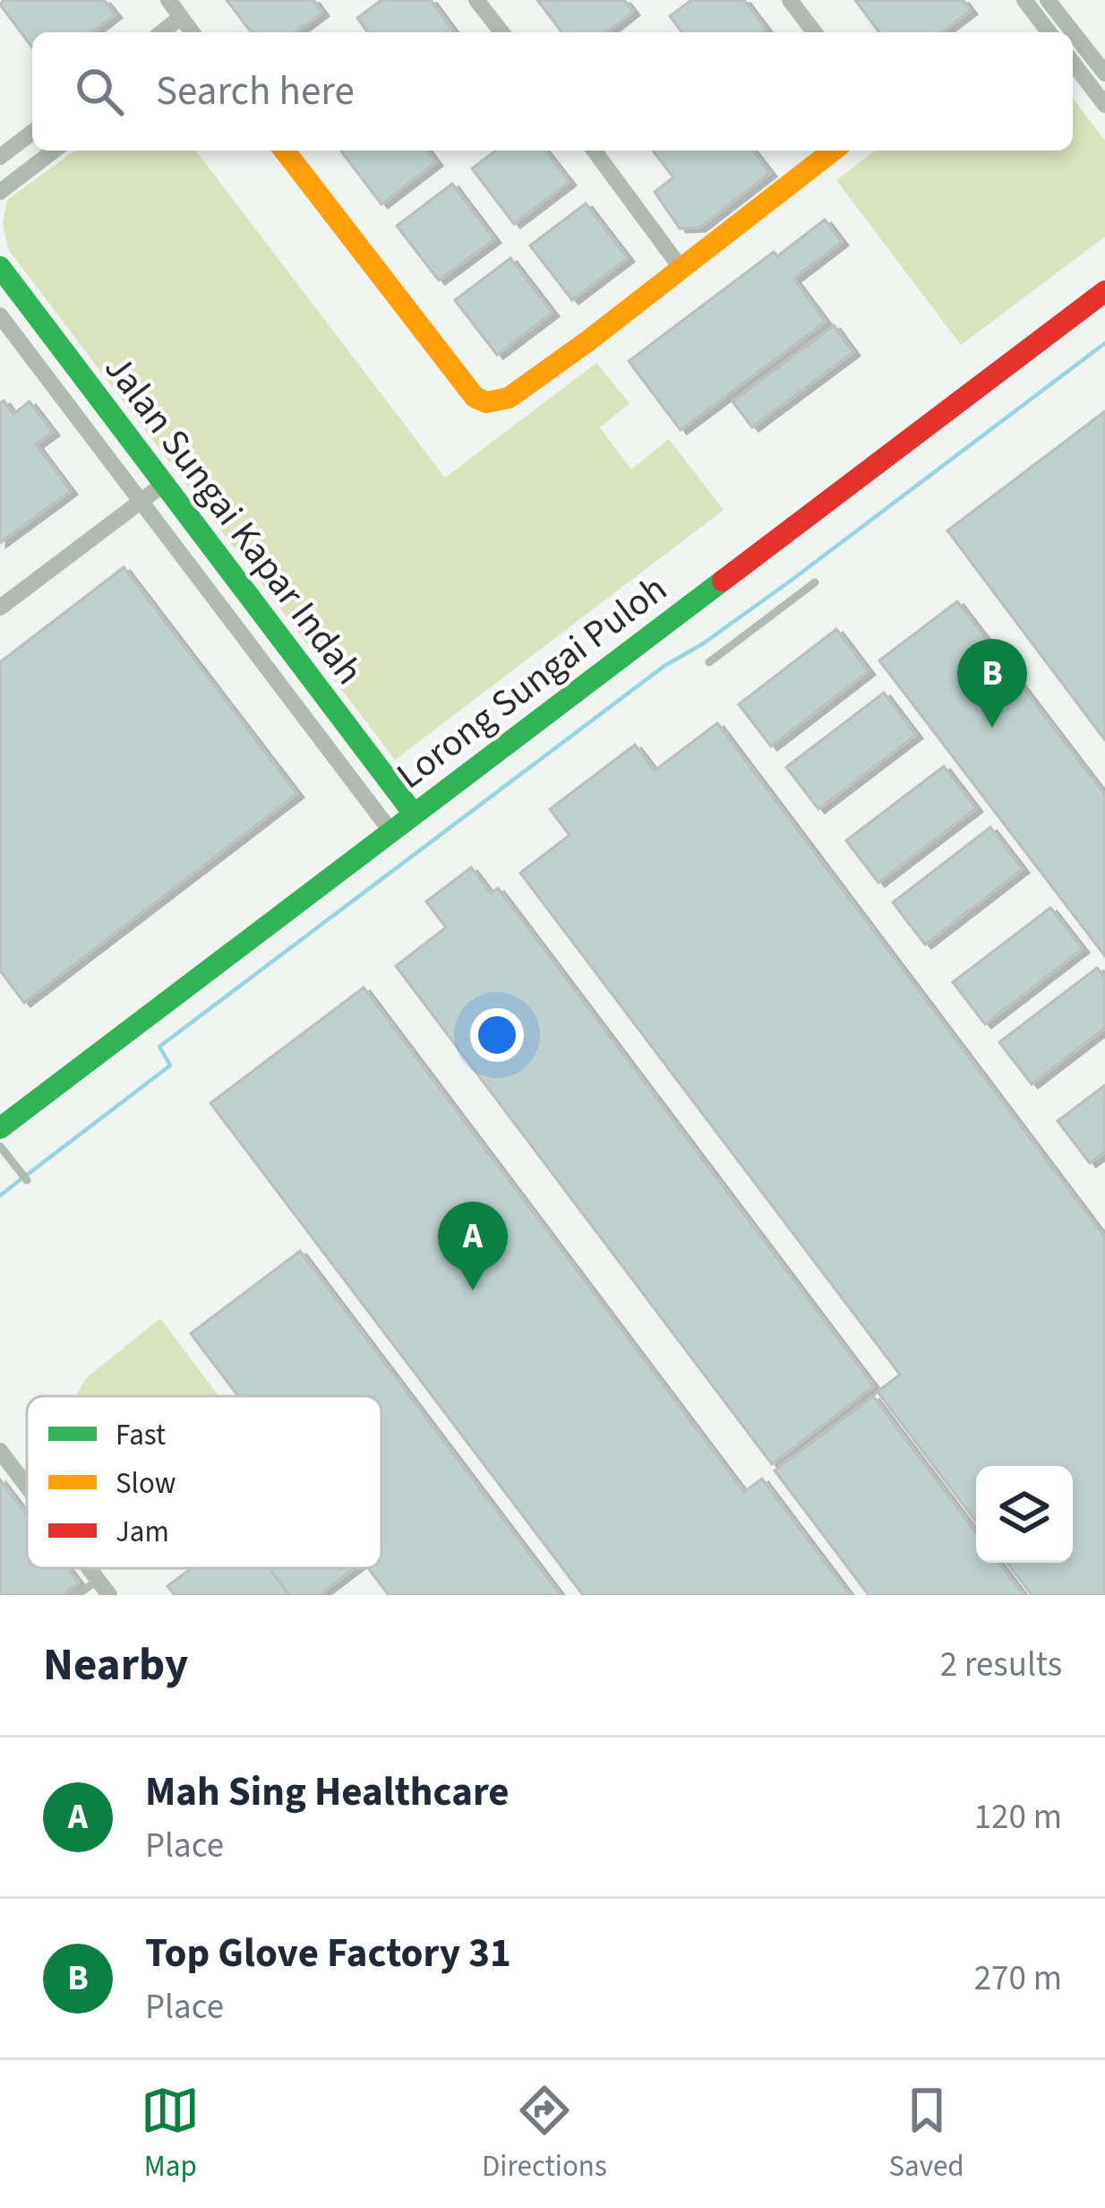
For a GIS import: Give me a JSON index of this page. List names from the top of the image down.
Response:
{
  "streets": {
    "street": ["Jalan Sungai Kapar Indah", "Lorong Sungai Puloh"]
  },
  "crossings": [
    ["Jalan Sungai Kapar Indah", "Lorong Sungai Puloh"]
  ],
  "legend": ["Fast", "Slow", "Jam"],
  "page": {
    "search": "Search here",
    "pins": ["B", "A"],
    "heading": ["Nearby", "2 results"],
    "list": [
      {
        "mark": "A",
        "name": "Mah Sing Healthcare",
        "note": "Place",
        "value": "120 m"
      },
      {
        "mark": "B",
        "name": "Top Glove Factory 31",
        "note": "Place",
        "value": "270 m"
      }
    ],
    "nav": ["Map", "Directions", "Saved"]
  }
}
